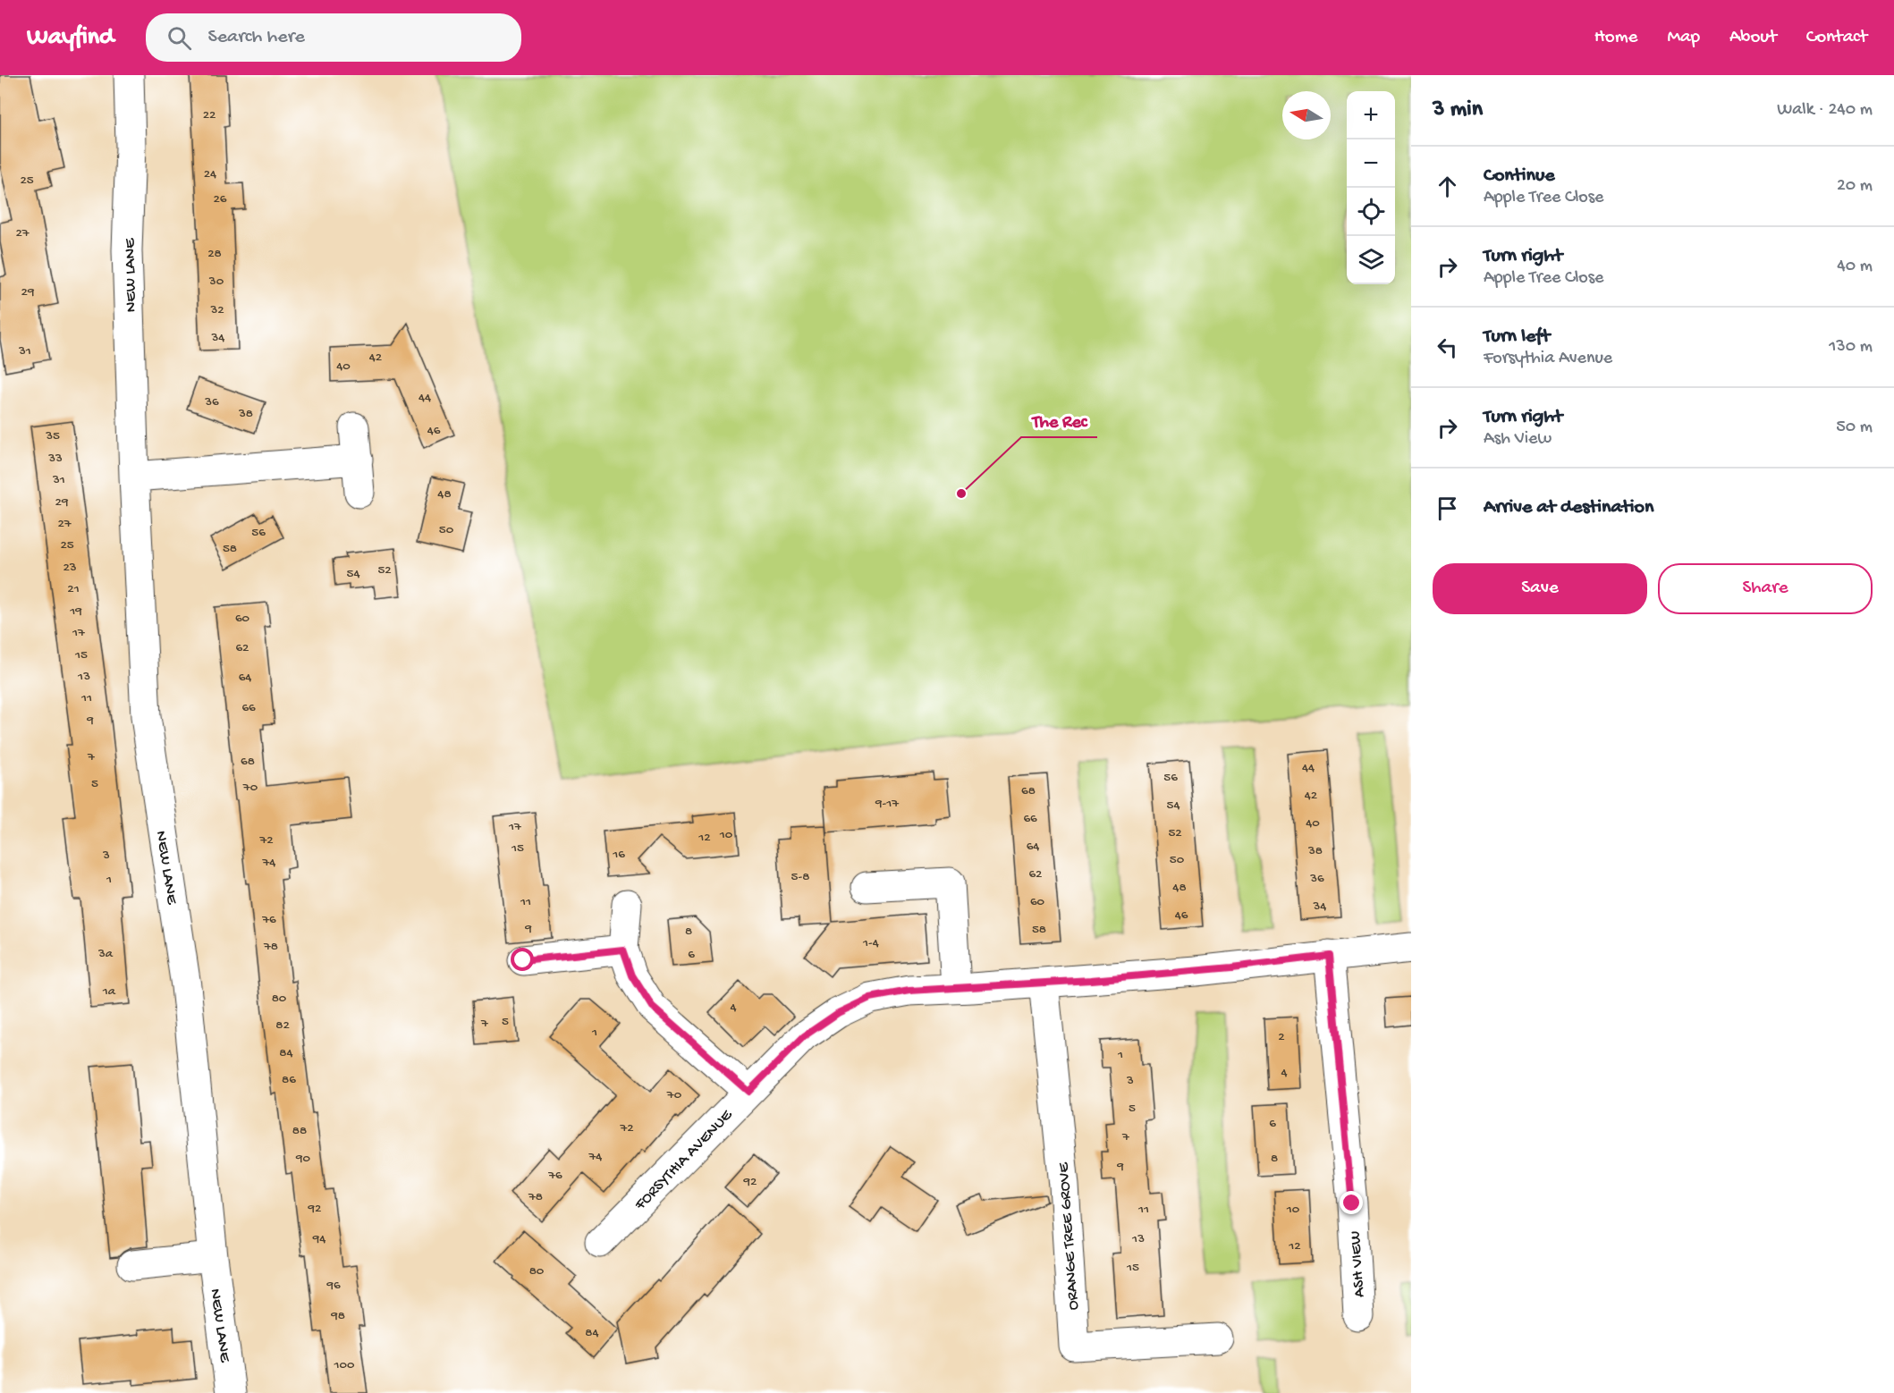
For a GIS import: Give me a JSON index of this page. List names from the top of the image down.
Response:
{
  "streets": {
    "street": [
      "NEW LANE",
      "FORSYTHIA AVENUE",
      "ORANGE TREE GROVE",
      "ASH VIEW"
    ]
  },
  "crossings": [
    ["FORSYTHIA AVENUE", "ORANGE TREE GROVE"],
    ["FORSYTHIA AVENUE", "ASH VIEW"]
  ],
  "places": ["The Rec"],
  "house_numbers": [
    "22",
    "24",
    "25",
    "26",
    "27",
    "28",
    "30",
    "29",
    "32",
    "34",
    "31",
    "42",
    "40",
    "44",
    "36",
    "38",
    "46",
    "35",
    "33",
    "31",
    "48",
    "29",
    "27",
    "50",
    "56",
    "25",
    "58",
    "23",
    "52",
    "54",
    "21",
    "19",
    "60",
    "17",
    "62",
    "15",
    "13",
    "64",
    "11",
    "66",
    "9",
    "7",
    "68",
    "44",
    "56",
    "5",
    "70",
    "68",
    "42",
    "9-17",
    "54",
    "66",
    "40",
    "17",
    "52",
    "10",
    "12",
    "72",
    "64",
    "15",
    "38",
    "16",
    "3",
    "50",
    "74",
    "62",
    "5-8",
    "36",
    "1",
    "48",
    "11",
    "60",
    "34",
    "46",
    "76",
    "9",
    "58",
    "8",
    "1-4",
    "78",
    "3a",
    "6",
    "1a",
    "80",
    "4",
    "5",
    "7",
    "82",
    "1",
    "2",
    "84",
    "1",
    "4",
    "86",
    "3",
    "70",
    "5",
    "6",
    "72",
    "88",
    "7",
    "74",
    "90",
    "8",
    "9",
    "76",
    "92",
    "78",
    "92",
    "11",
    "10",
    "94",
    "13",
    "12",
    "15",
    "80",
    "96",
    "98",
    "84",
    "100"
  ],
  "north": "left",
  "page": {
    "header": "Wayfind",
    "search": "Search here",
    "nav": [
      "Home",
      "Map",
      "About",
      "Contact"
    ],
    "heading": ["3 min", "Walk · 240 m"],
    "map_buttons": ["+", "−"],
    "list": [
      ["Continue", "Apple Tree Close", "20 m"],
      ["Turn right", "Apple Tree Close", "40 m"],
      ["Turn left", "Forsythia Avenue", "130 m"],
      ["Turn right", "Ash View", "50 m"],
      "Arrive at destination"
    ],
    "buttons": ["Save", "Share"]
  }
}
